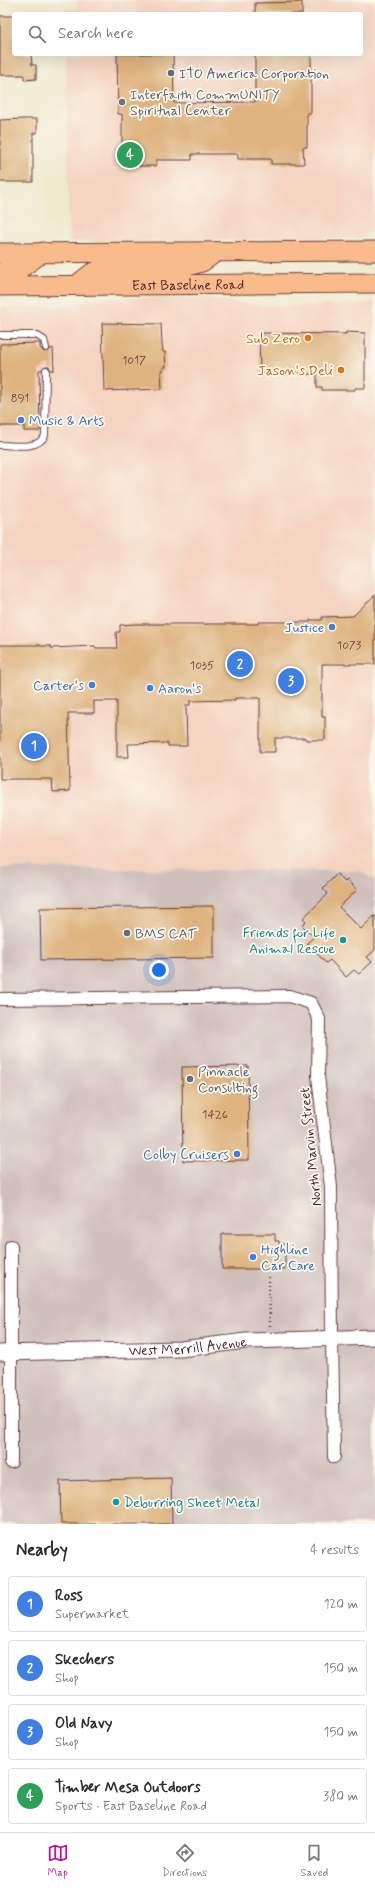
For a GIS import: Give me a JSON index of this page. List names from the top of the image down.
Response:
{
  "streets": {
    "main road": ["East Baseline Road"],
    "street": ["North Marvin Street", "West Merrill Avenue"]
  },
  "crossings": [
    ["North Marvin Street", "West Merrill Avenue"]
  ],
  "places": [
    "ITO America Corporation",
    "Interfaith CommUNITY Spiritual Center",
    "Sub Zero",
    "Jason's Deli",
    "Music & Arts",
    "Justice",
    "Carter's",
    "Aaron's",
    "BMS CAT",
    "Friends for Life Animal Rescue",
    "Pinnacle Consulting",
    "Colby Cruisers",
    "Highline Car Care",
    "Deburring Sheet Metal"
  ],
  "house_numbers": [
    "1017",
    "891",
    "1073",
    "1035",
    "1426"
  ],
  "page": {
    "search": "Search here",
    "pins": [
      "4",
      "2",
      "3",
      "1"
    ],
    "heading": ["Nearby", "4 results"],
    "list": [
      {
        "mark": "1",
        "name": "Ross",
        "note": "Supermarket",
        "value": "120 m"
      },
      {
        "mark": "2",
        "name": "Skechers",
        "note": "Shop",
        "value": "150 m"
      },
      {
        "mark": "3",
        "name": "Old Navy",
        "note": "Shop",
        "value": "150 m"
      },
      {
        "mark": "4",
        "name": "Timber Mesa Outdoors",
        "note": "Sports · East Baseline Road",
        "value": "380 m"
      }
    ],
    "nav": ["Map", "Directions", "Saved"]
  }
}
